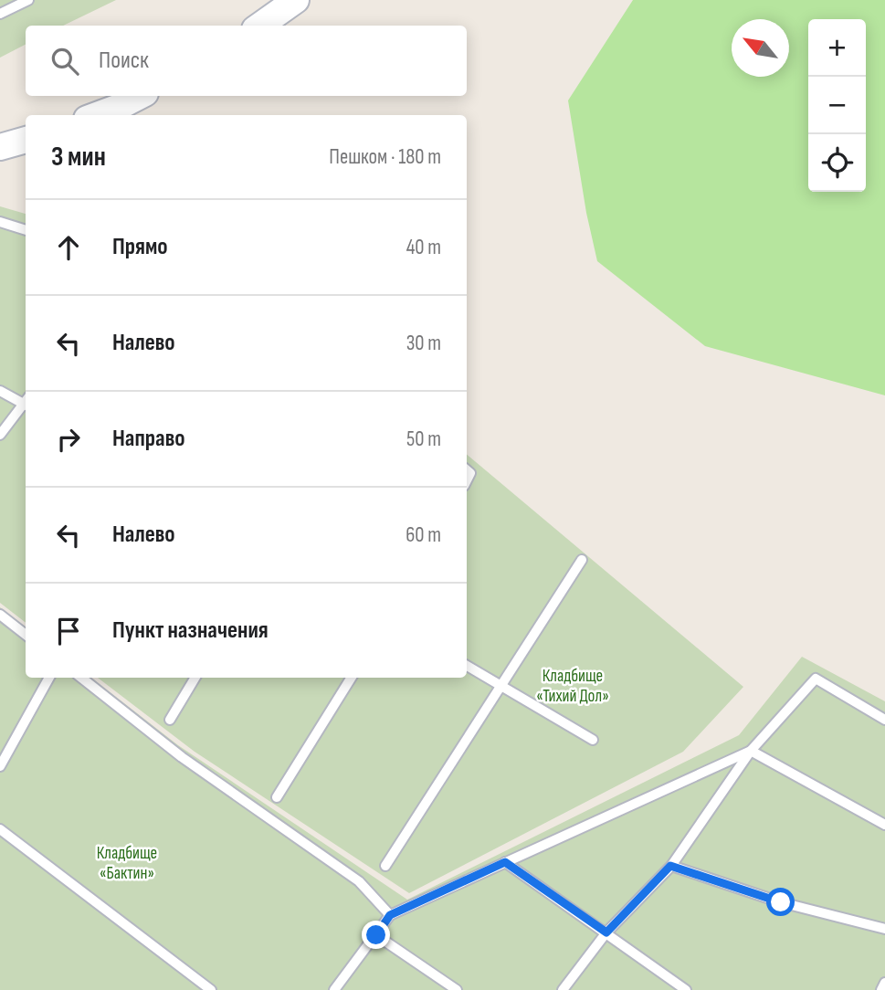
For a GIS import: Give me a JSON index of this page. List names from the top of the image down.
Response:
{
  "parks": ["Кладбище «Тихий Дол»", "Кладбище «Бактин»"],
  "north": "top left",
  "page": {
    "map_buttons": ["+", "−"],
    "search": "Поиск",
    "heading": ["3 мин", "Пешком · 180 m"],
    "list": [
      ["Прямо", "40 m"],
      ["Налево", "30 m"],
      ["Направо", "50 m"],
      ["Налево", "60 m"],
      "Пункт назначения"
    ]
  }
}
